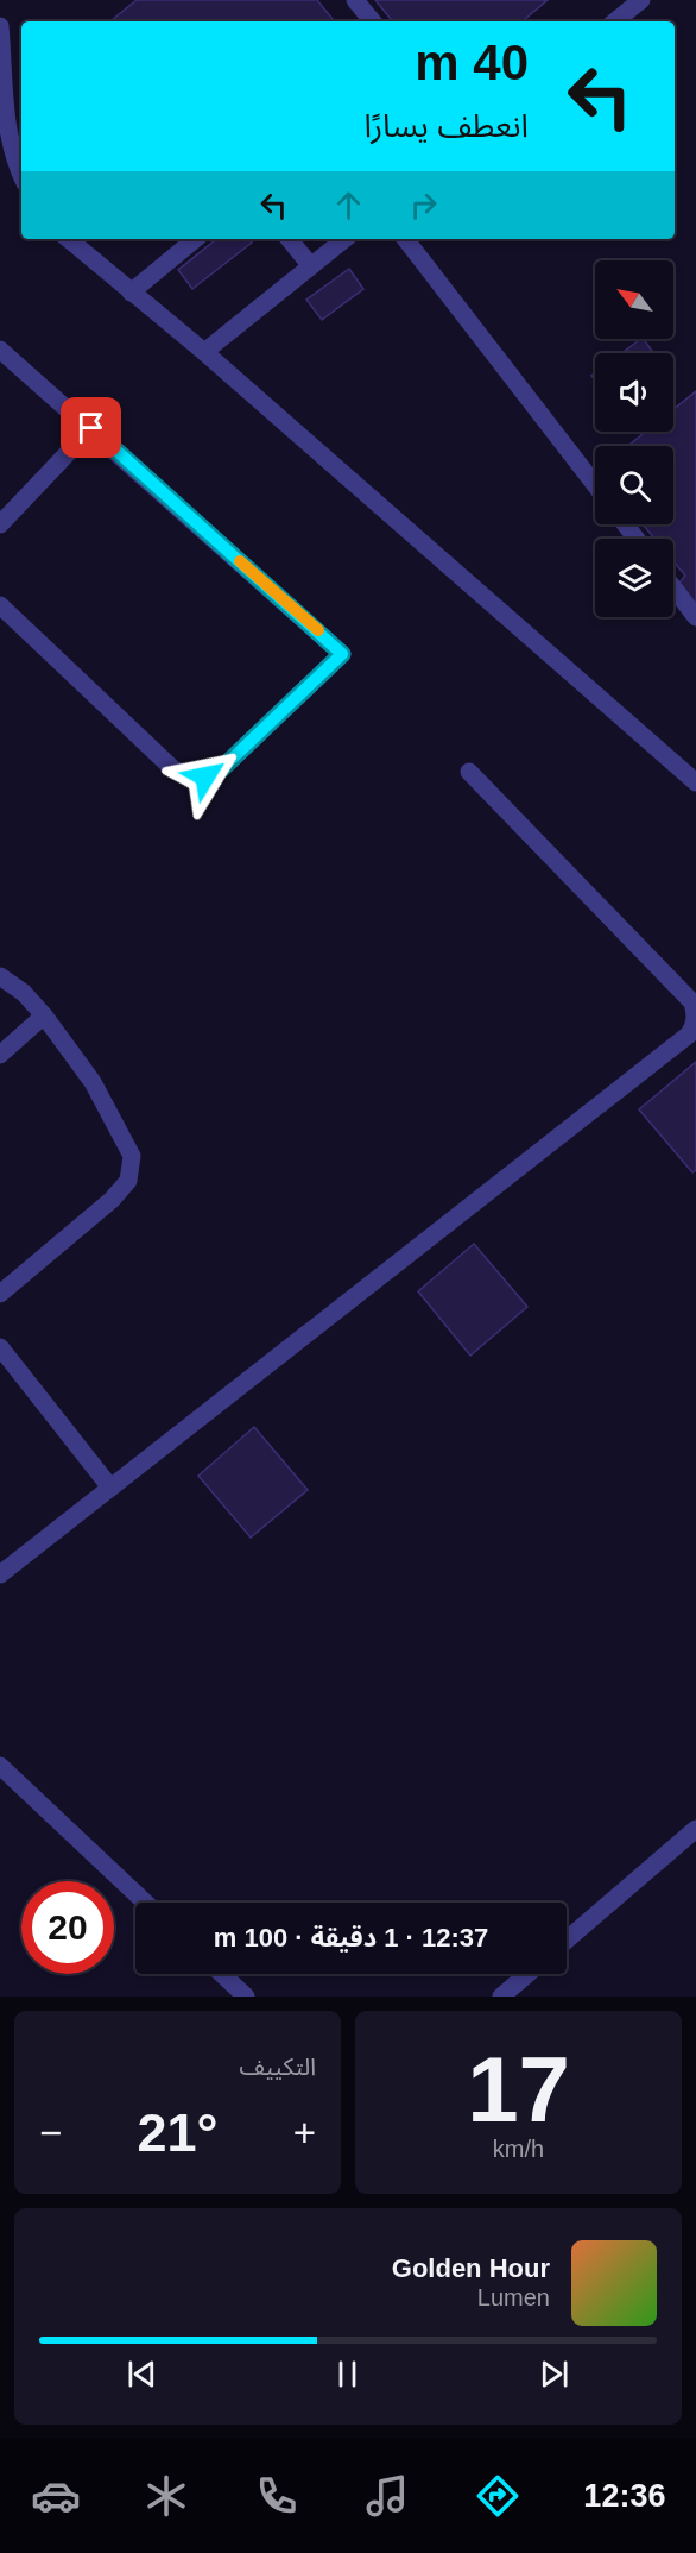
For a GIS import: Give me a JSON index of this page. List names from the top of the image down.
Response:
{
  "north": "top left",
  "page": {
    "turn": ["40 m", "انعطف يسارًا"],
    "limit": "20",
    "trip": "12:37 · 1 دقيقة · 100 m",
    "tile": [
      ["17", "km/h"],
      "التكييف"
    ],
    "heat": ["−", "21°", "+"],
    "song": ["Golden Hour", "Lumen"],
    "tabs": "12:36"
  }
}
